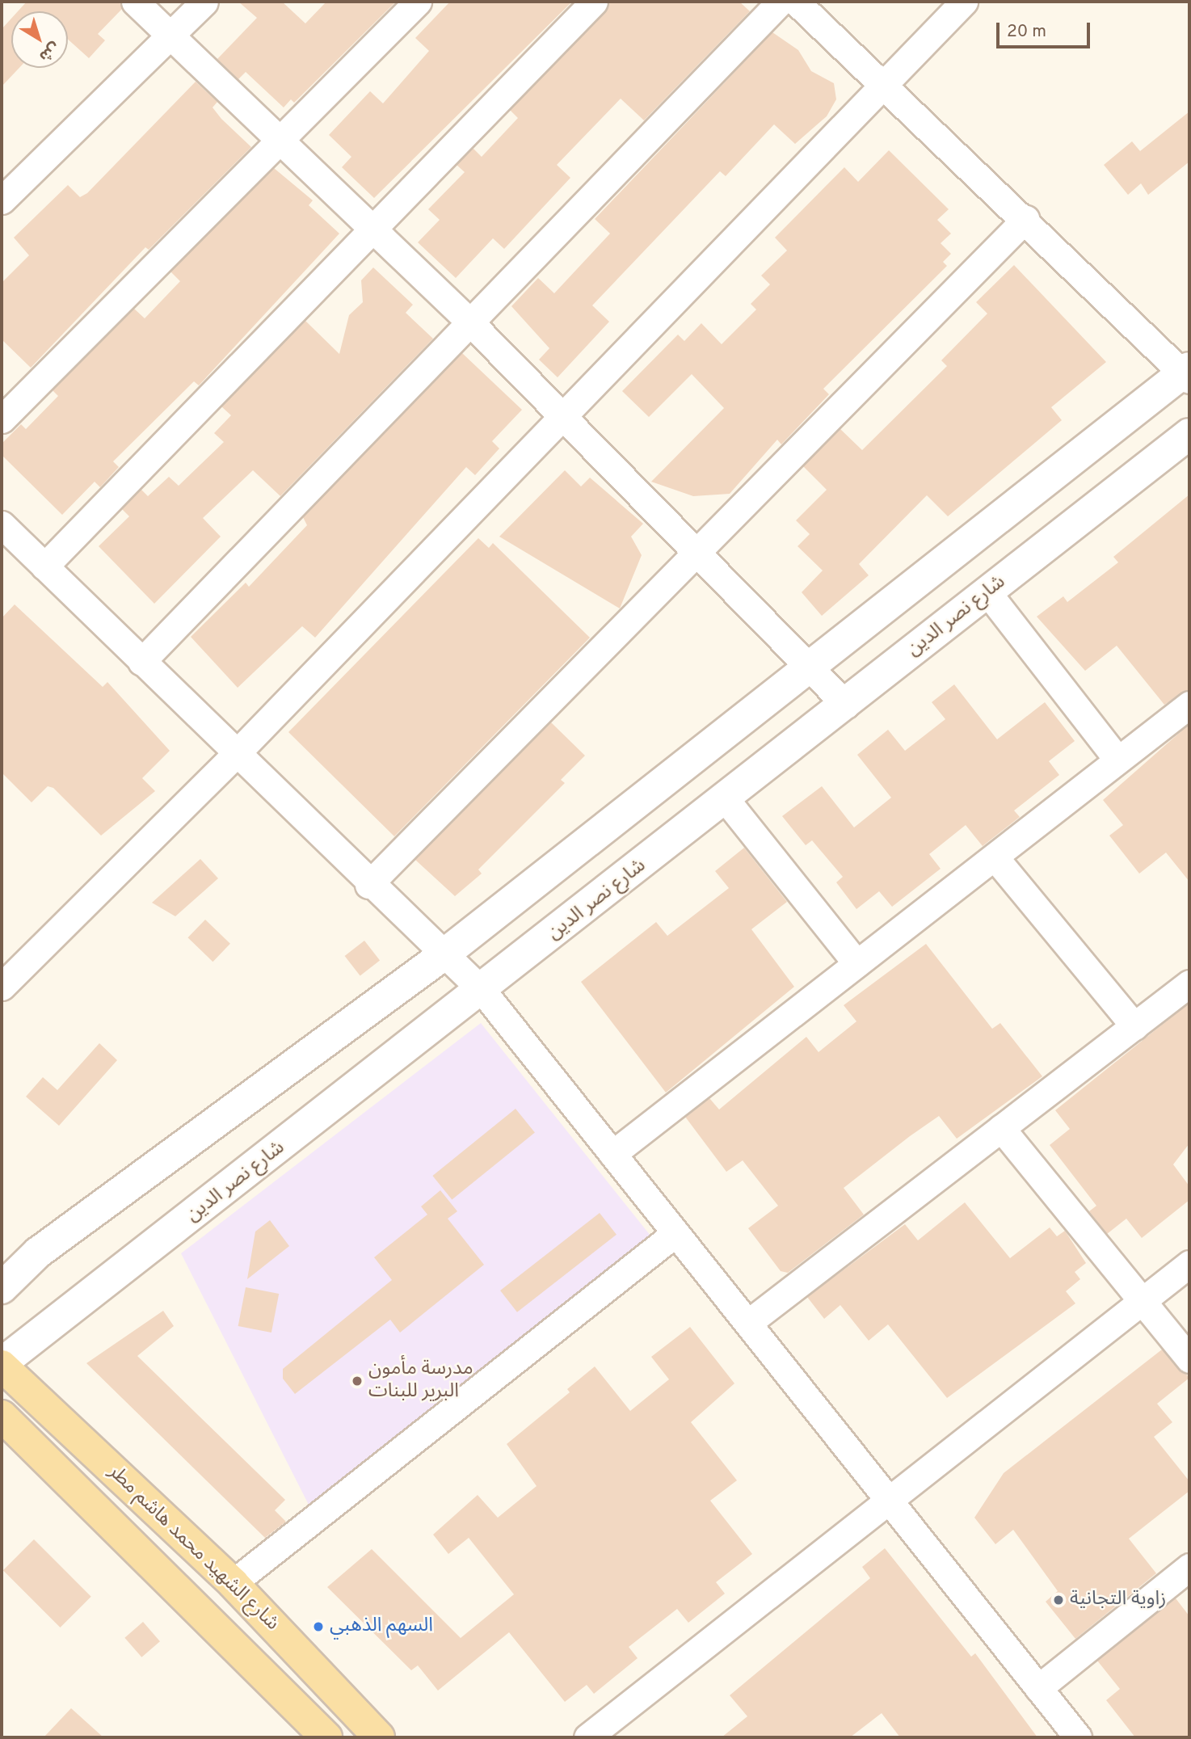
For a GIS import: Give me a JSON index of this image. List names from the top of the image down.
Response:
{
  "streets": {
    "main road": ["شارع الشهيد محمد هاشم مطر"],
    "street": ["شارع نصر الدين"]
  },
  "crossings": [
    ["شارع نصر الدين", "شارع الشهيد محمد هاشم مطر"]
  ],
  "places": ["مدرسة مأمون البرير للبنات", "زاوية التجانية", "السهم الذهبي"],
  "scale_bar": "20 m",
  "north": "bottom right"
}
